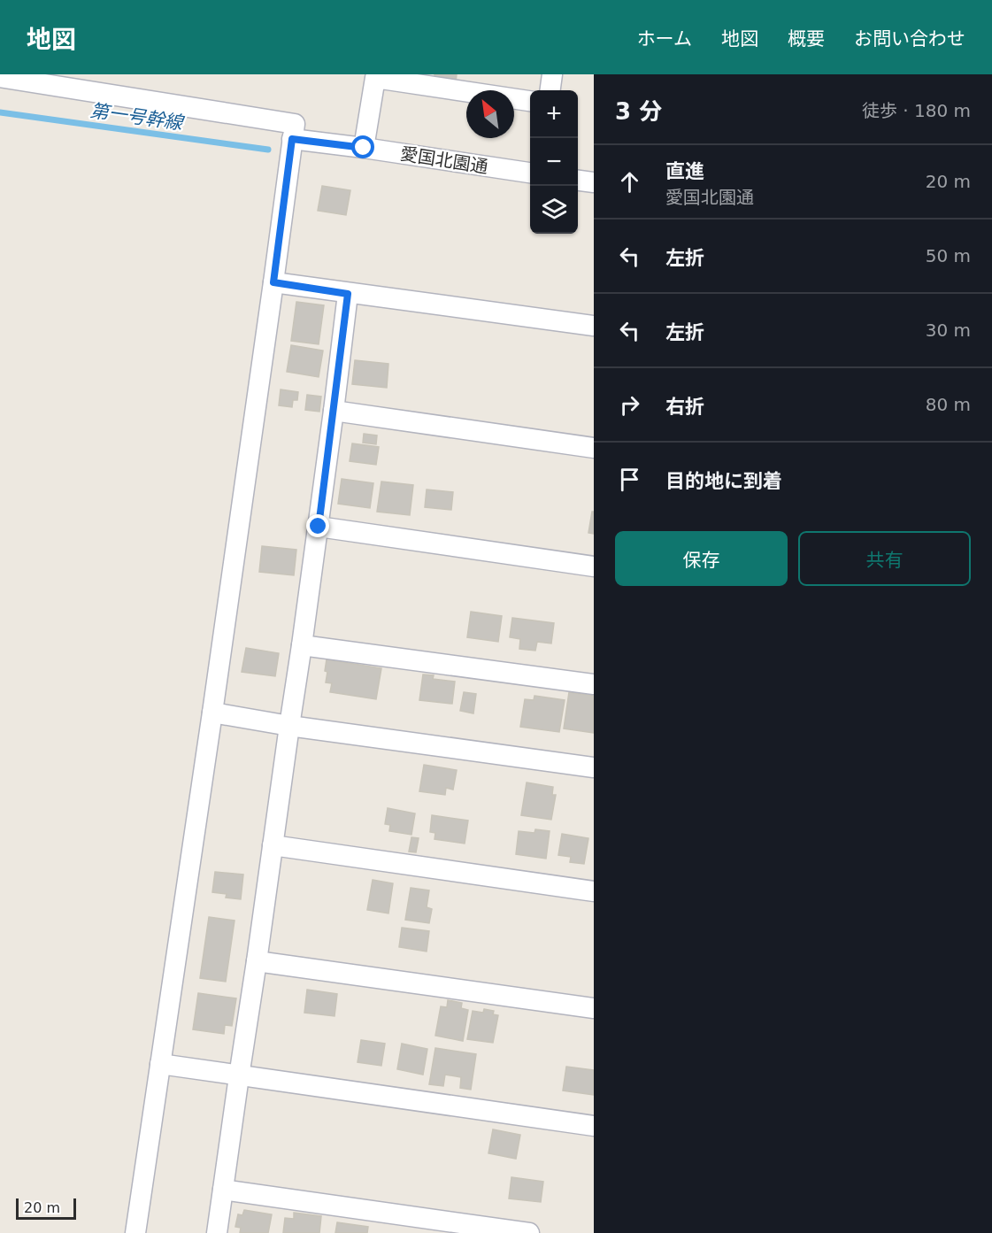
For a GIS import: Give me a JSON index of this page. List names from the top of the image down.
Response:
{
  "streets": {
    "street": ["愛国北園通"]
  },
  "water": ["第一号幹線"],
  "scale_bar": "20 m",
  "north": "top left",
  "page": {
    "header": "地図",
    "nav": [
      "ホーム",
      "地図",
      "概要",
      "お問い合わせ"
    ],
    "heading": ["3 分", "徒歩 · 180 m"],
    "map_buttons": ["+", "−"],
    "list": [
      ["直進", "愛国北園通", "20 m"],
      ["左折", "50 m"],
      ["左折", "30 m"],
      ["右折", "80 m"],
      "目的地に到着"
    ],
    "buttons": ["保存", "共有"],
    "scale": "20 m"
  }
}
